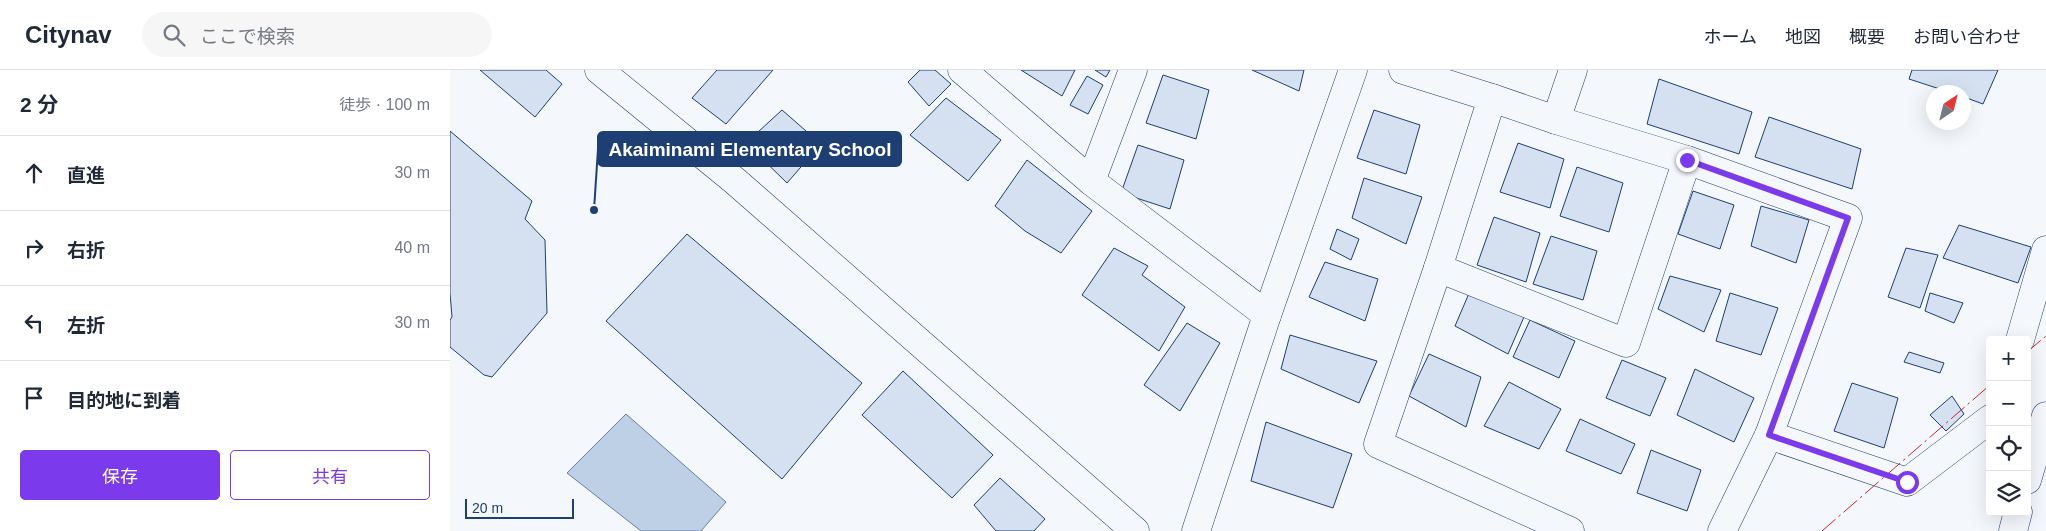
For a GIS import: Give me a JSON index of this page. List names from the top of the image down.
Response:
{
  "places": ["Akaiminami Elementary School"],
  "scale_bar": "20 m",
  "north": "top right",
  "page": {
    "header": "Citynav",
    "search": "ここで検索",
    "nav": [
      "ホーム",
      "地図",
      "概要",
      "お問い合わせ"
    ],
    "heading": ["2 分", "徒歩 · 100 m"],
    "list": [
      ["直進", "30 m"],
      ["右折", "40 m"],
      ["左折", "30 m"],
      "目的地に到着"
    ],
    "map_buttons": ["+", "−"],
    "buttons": ["保存", "共有"],
    "scale": "20 m"
  }
}
